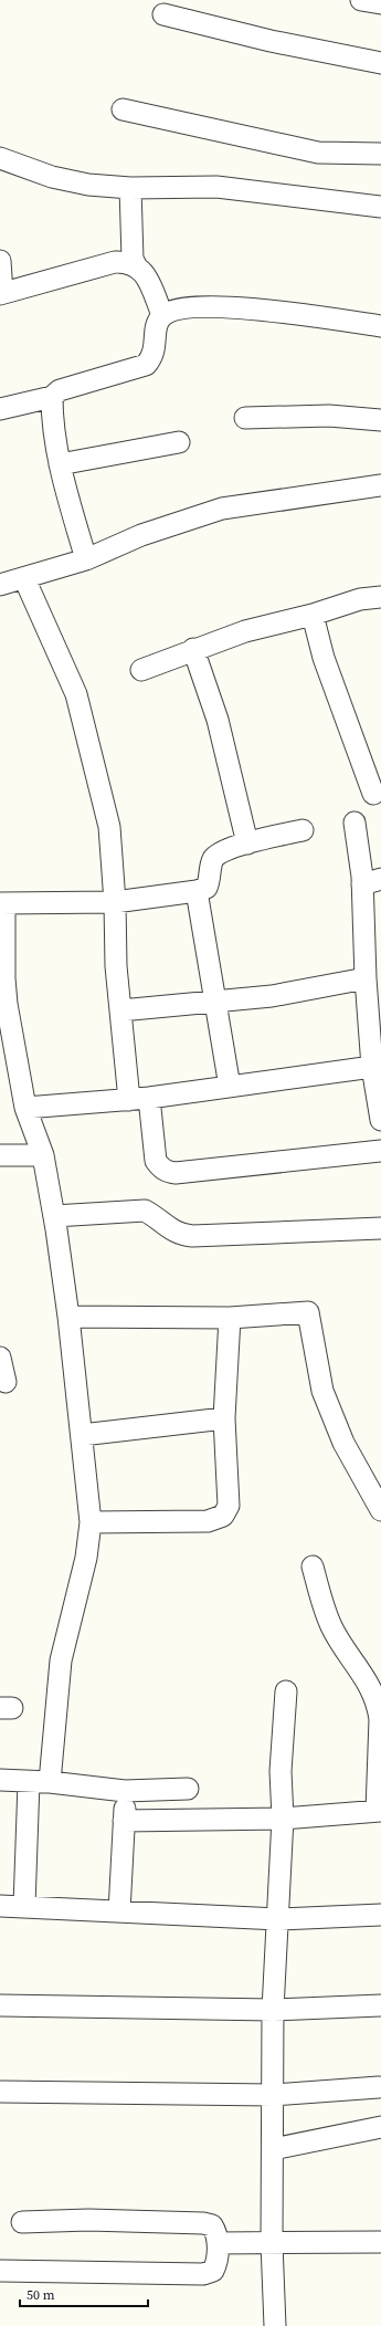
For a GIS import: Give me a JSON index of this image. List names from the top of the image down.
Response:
{
  "scale_bar": "50 m"
}
